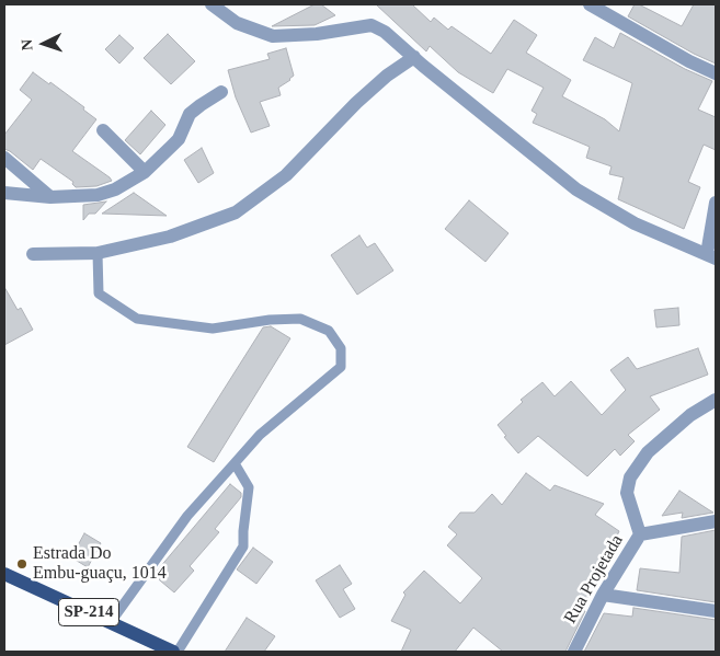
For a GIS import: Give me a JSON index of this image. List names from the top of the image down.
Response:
{
  "streets": {
    "main road": ["SP-214"],
    "street": ["Rua Projetada"]
  },
  "places": ["Estrada Do Embu-guaçu, 1014"],
  "north": "left"
}
